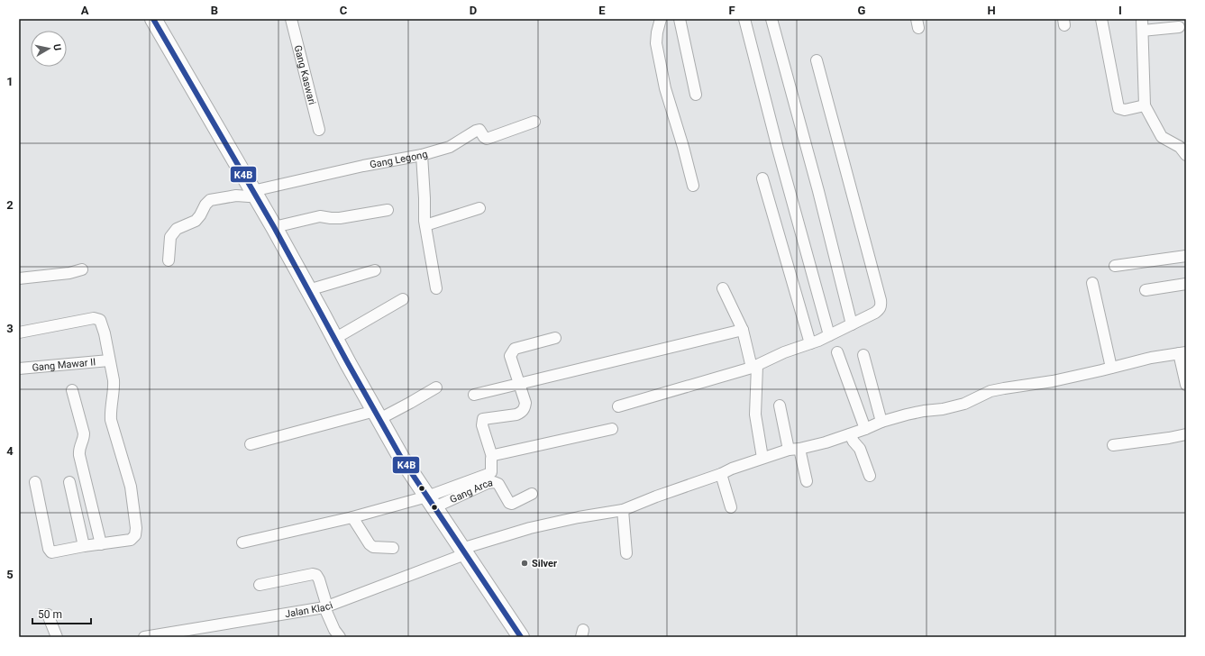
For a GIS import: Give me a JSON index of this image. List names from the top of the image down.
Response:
{
  "streets": {
    "street": [
      "Gang Kaswari",
      "Gang Legong",
      "Gang Mawar II",
      "Gang Arca",
      "Jalan Klaci"
    ]
  },
  "places": ["Silver"],
  "lines": ["transit line K4B"],
  "scale_bar": "50 m",
  "north": "right",
  "grid": {
    "columns": [
      "A",
      "B",
      "C",
      "D",
      "E",
      "F",
      "G",
      "H",
      "I"
    ],
    "rows": [
      "1",
      "2",
      "3",
      "4",
      "5"
    ]
  }
}
